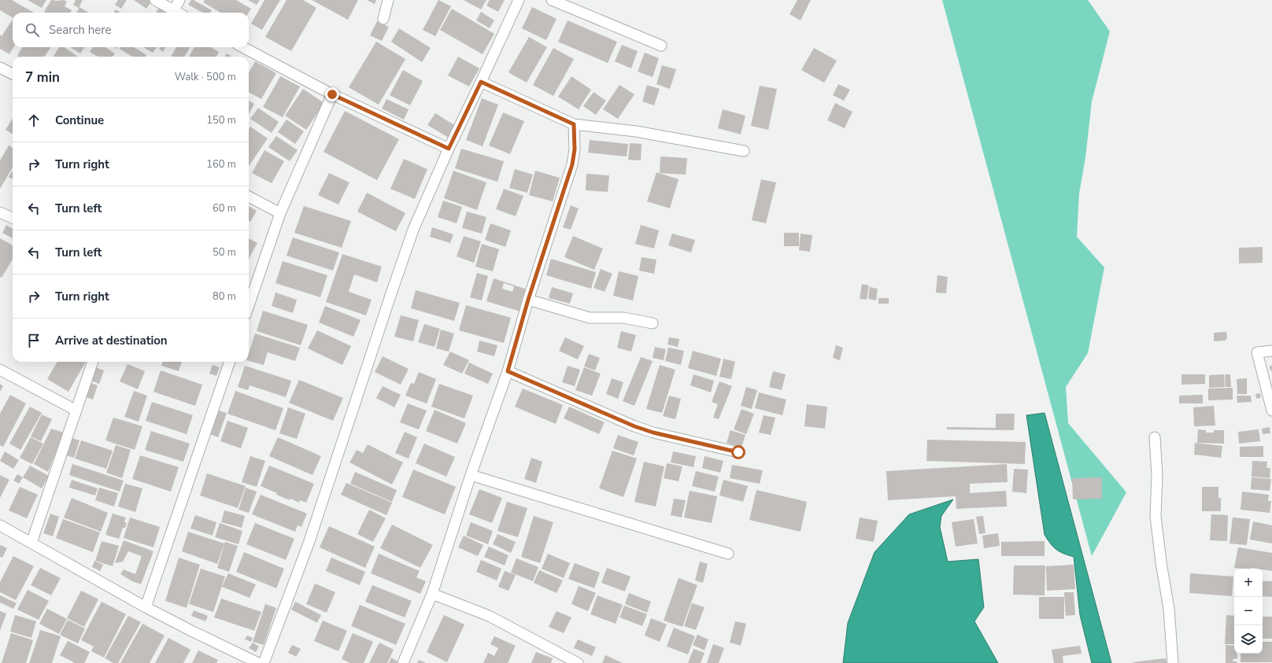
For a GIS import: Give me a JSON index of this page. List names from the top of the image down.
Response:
{
  "page": {
    "search": "Search here",
    "heading": ["7 min", "Walk · 500 m"],
    "list": [
      ["Continue", "150 m"],
      ["Turn right", "160 m"],
      ["Turn left", "60 m"],
      ["Turn left", "50 m"],
      ["Turn right", "80 m"],
      "Arrive at destination"
    ],
    "map_buttons": ["+", "−"]
  }
}
